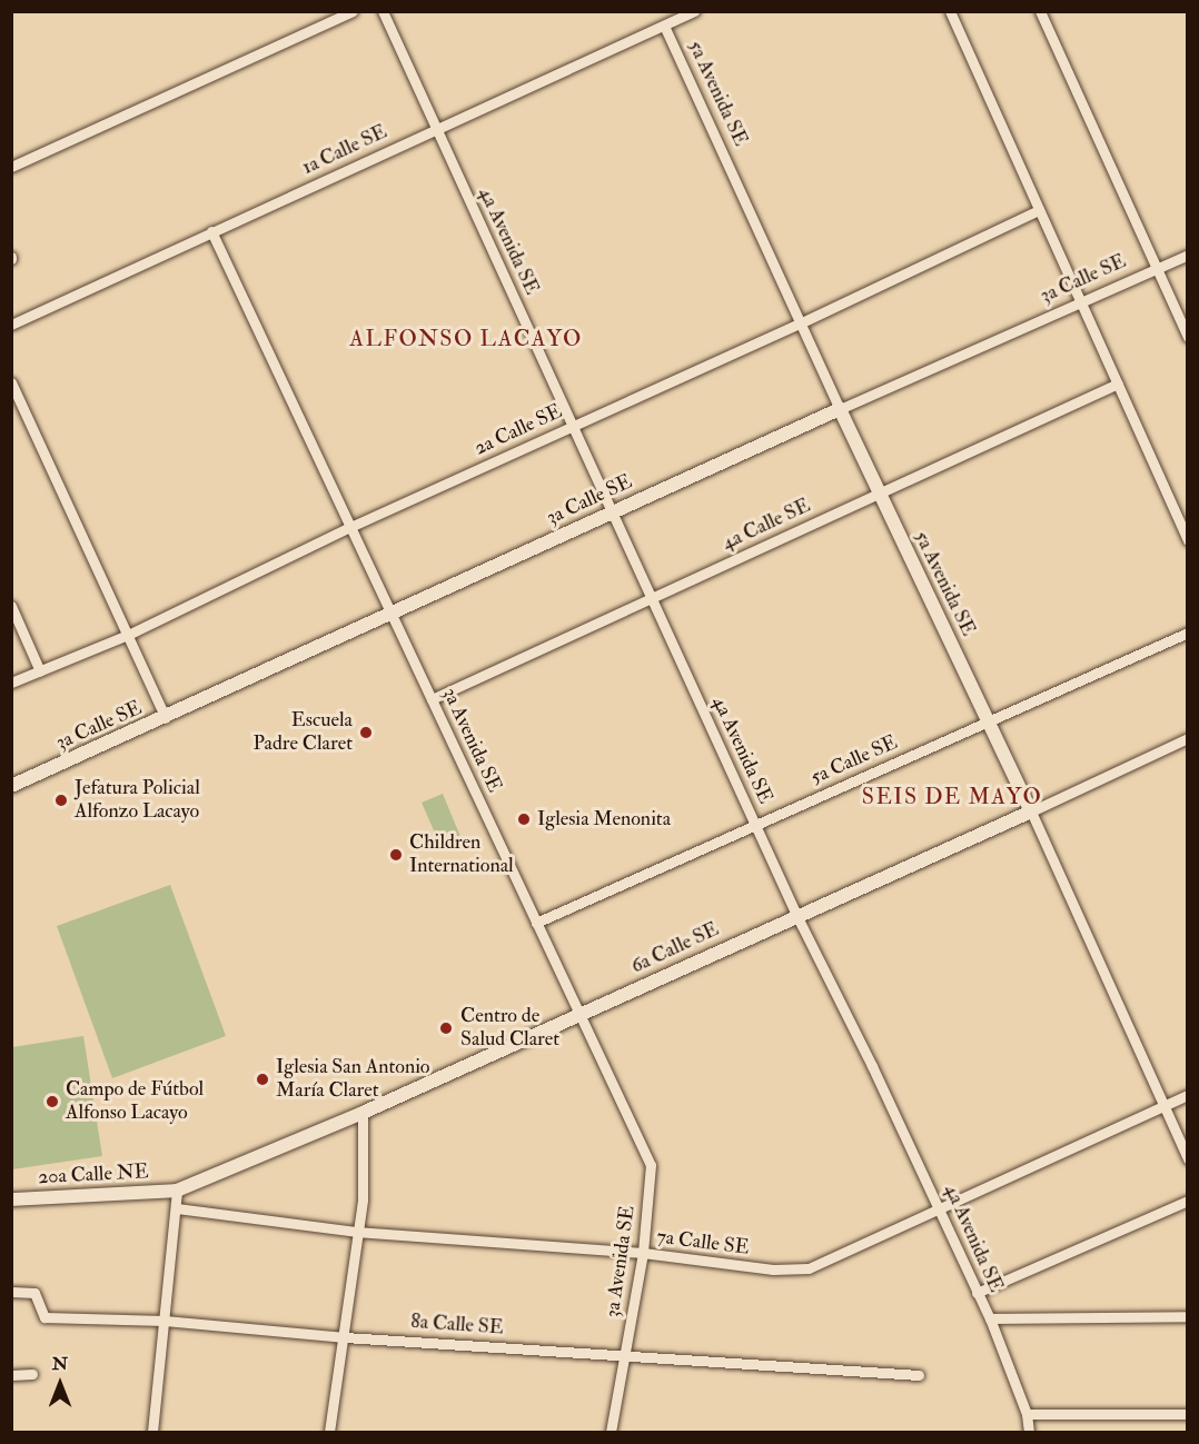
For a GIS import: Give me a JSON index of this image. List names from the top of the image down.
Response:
{
  "streets": {
    "street": [
      "5a Avenida SE",
      "1a Calle SE",
      "4a Avenida SE",
      "3a Calle SE",
      "2a Calle SE",
      "4a Calle SE",
      "3a Avenida SE",
      "5a Calle SE",
      "6a Calle SE",
      "20a Calle NE",
      "7a Calle SE",
      "8a Calle SE"
    ]
  },
  "crossings": [
    ["5a Avenida SE", "1a Calle SE"],
    ["5a Avenida SE", "3a Calle SE"],
    ["5a Avenida SE", "2a Calle SE"],
    ["5a Avenida SE", "4a Calle SE"],
    ["5a Avenida SE", "5a Calle SE"],
    ["5a Avenida SE", "6a Calle SE"],
    ["5a Avenida SE", "7a Calle SE"],
    ["1a Calle SE", "4a Avenida SE"],
    ["1a Calle SE", "3a Avenida SE"],
    ["4a Avenida SE", "3a Calle SE"],
    ["4a Avenida SE", "2a Calle SE"],
    ["4a Avenida SE", "4a Calle SE"],
    ["4a Avenida SE", "5a Calle SE"],
    ["4a Avenida SE", "6a Calle SE"],
    ["4a Avenida SE", "7a Calle SE"],
    ["3a Calle SE", "3a Avenida SE"],
    ["2a Calle SE", "3a Avenida SE"],
    ["4a Calle SE", "3a Avenida SE"],
    ["3a Avenida SE", "5a Calle SE"],
    ["3a Avenida SE", "6a Calle SE"],
    ["3a Avenida SE", "7a Calle SE"],
    ["3a Avenida SE", "8a Calle SE"],
    ["6a Calle SE", "20a Calle NE"]
  ],
  "districts": ["ALFONSO LACAYO", "SEIS DE MAYO"],
  "places": [
    "Escuela Padre Claret",
    "Jefatura Policial Alfonzo Lacayo",
    "Iglesia Menonita",
    "Children International",
    "Centro de Salud Claret",
    "Iglesia San Antonio María Claret",
    "Campo de Fútbol Alfonso Lacayo"
  ],
  "north": "top"
}
